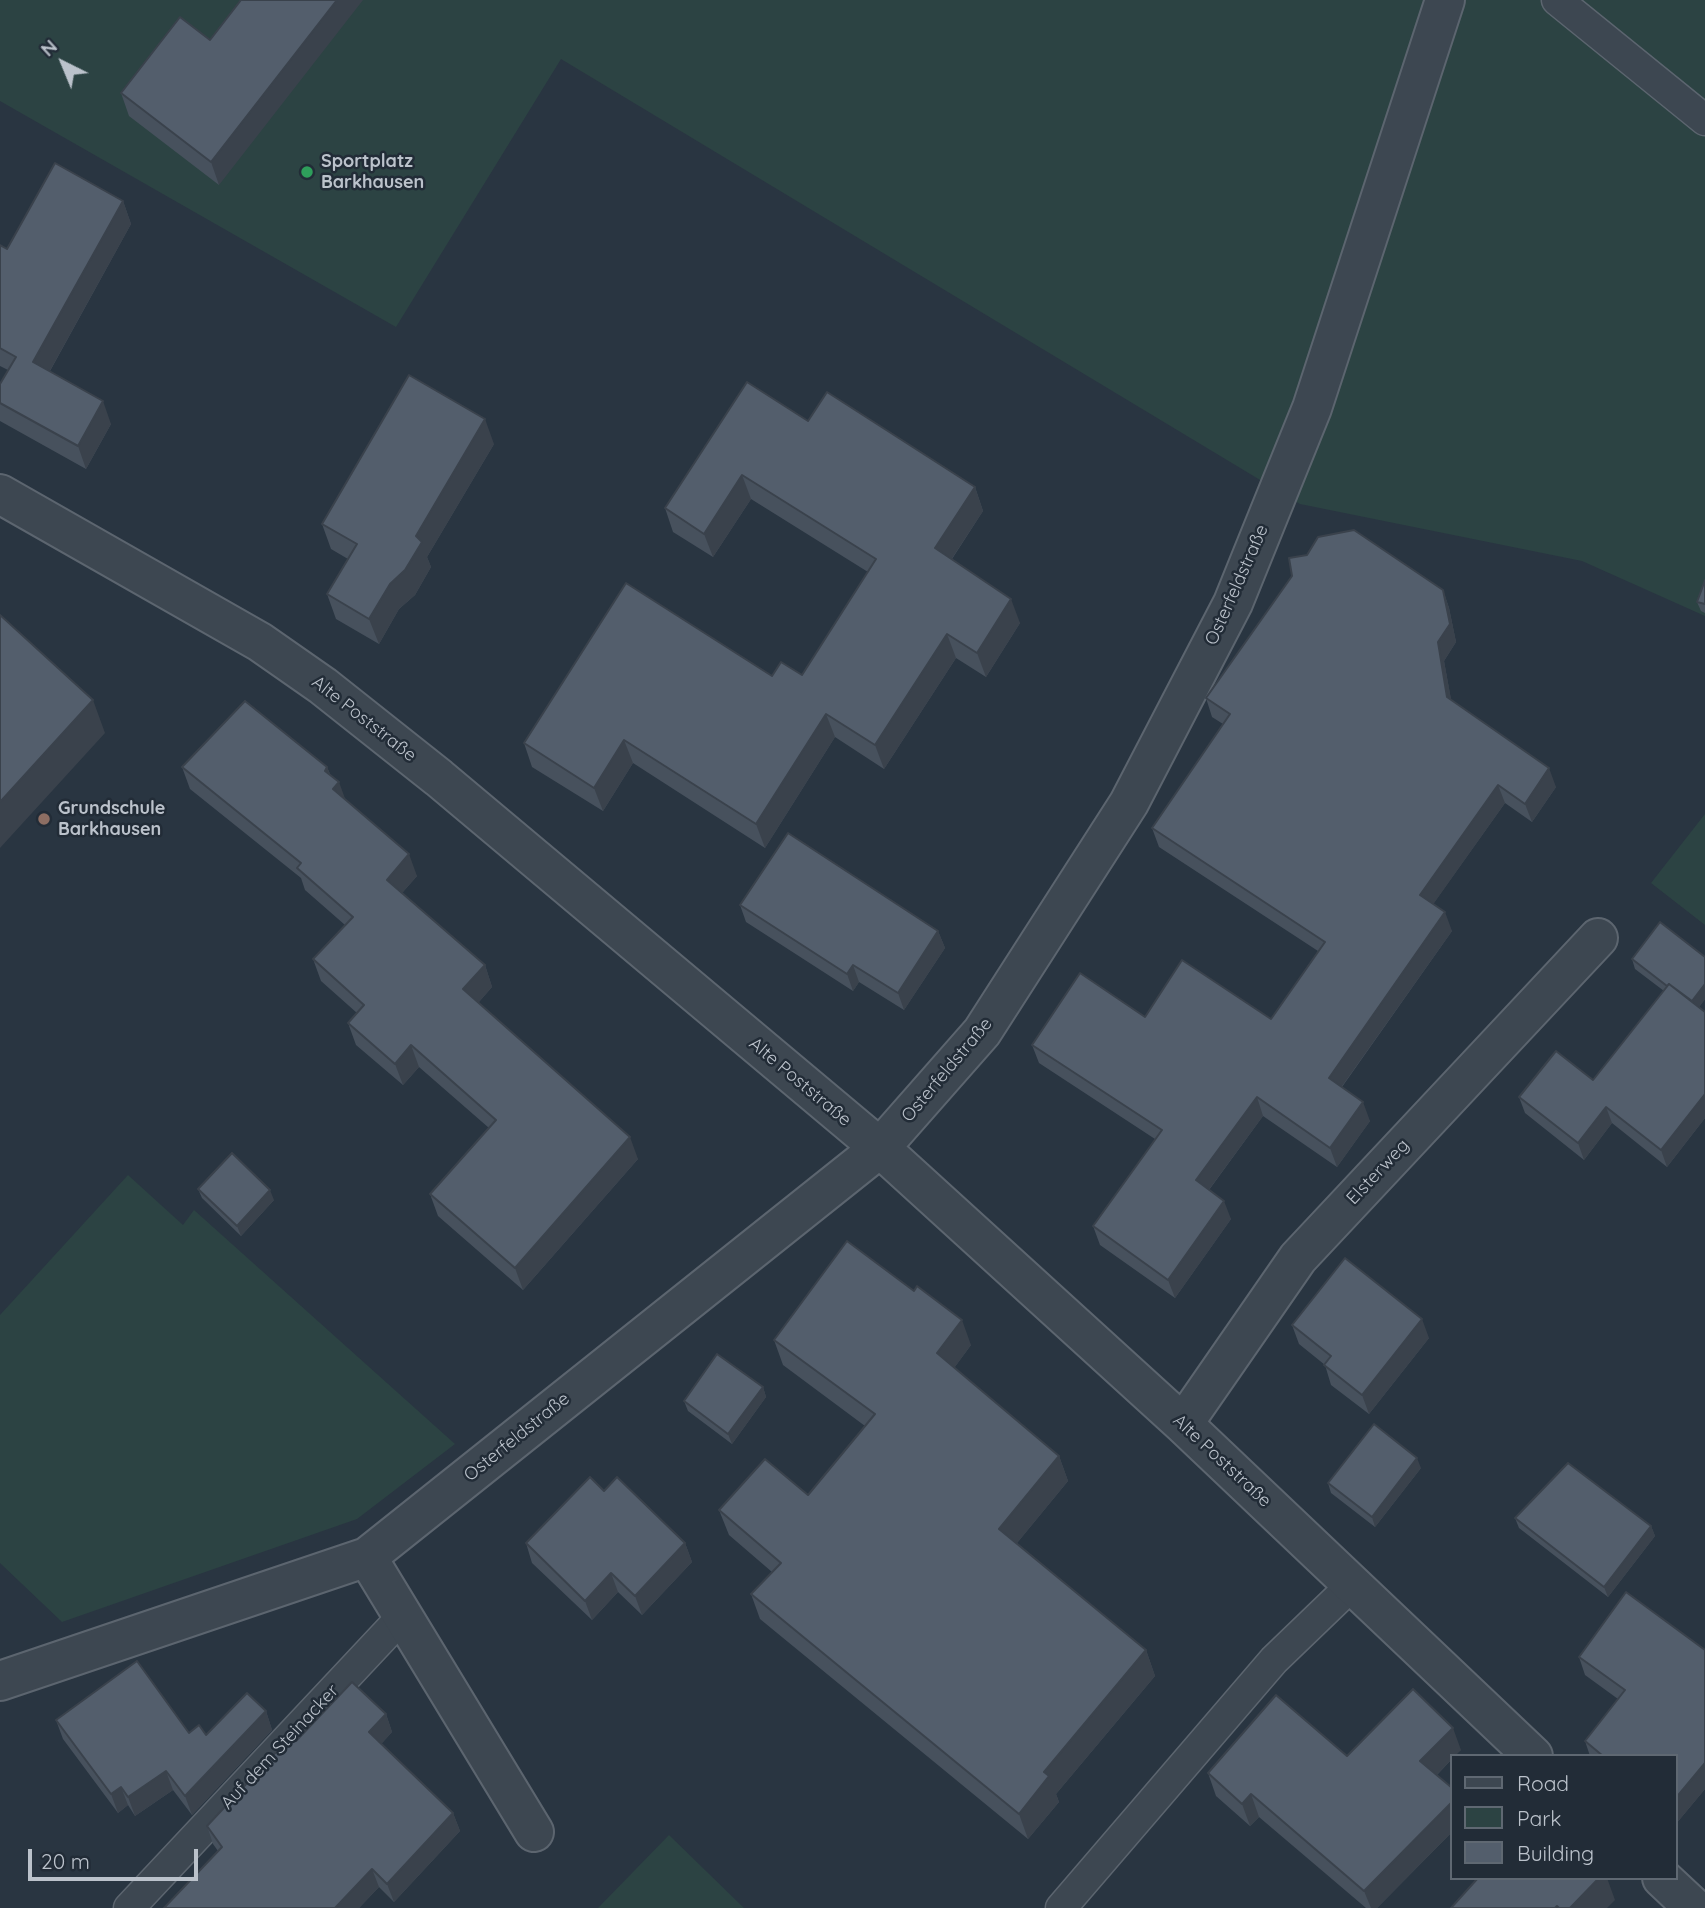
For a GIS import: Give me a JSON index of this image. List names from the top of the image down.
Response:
{
  "streets": {
    "street": ["Osterfeldstraße", "Alte Poststraße", "Elsterweg"],
    "lane": ["Auf dem Steinacker"]
  },
  "crossings": [
    ["Osterfeldstraße", "Alte Poststraße"],
    ["Alte Poststraße", "Elsterweg"]
  ],
  "places": ["Sportplatz Barkhausen", "Grundschule Barkhausen"],
  "legend": ["Road", "Park", "Building"],
  "scale_bar": "20 m",
  "north": "top left"
}
